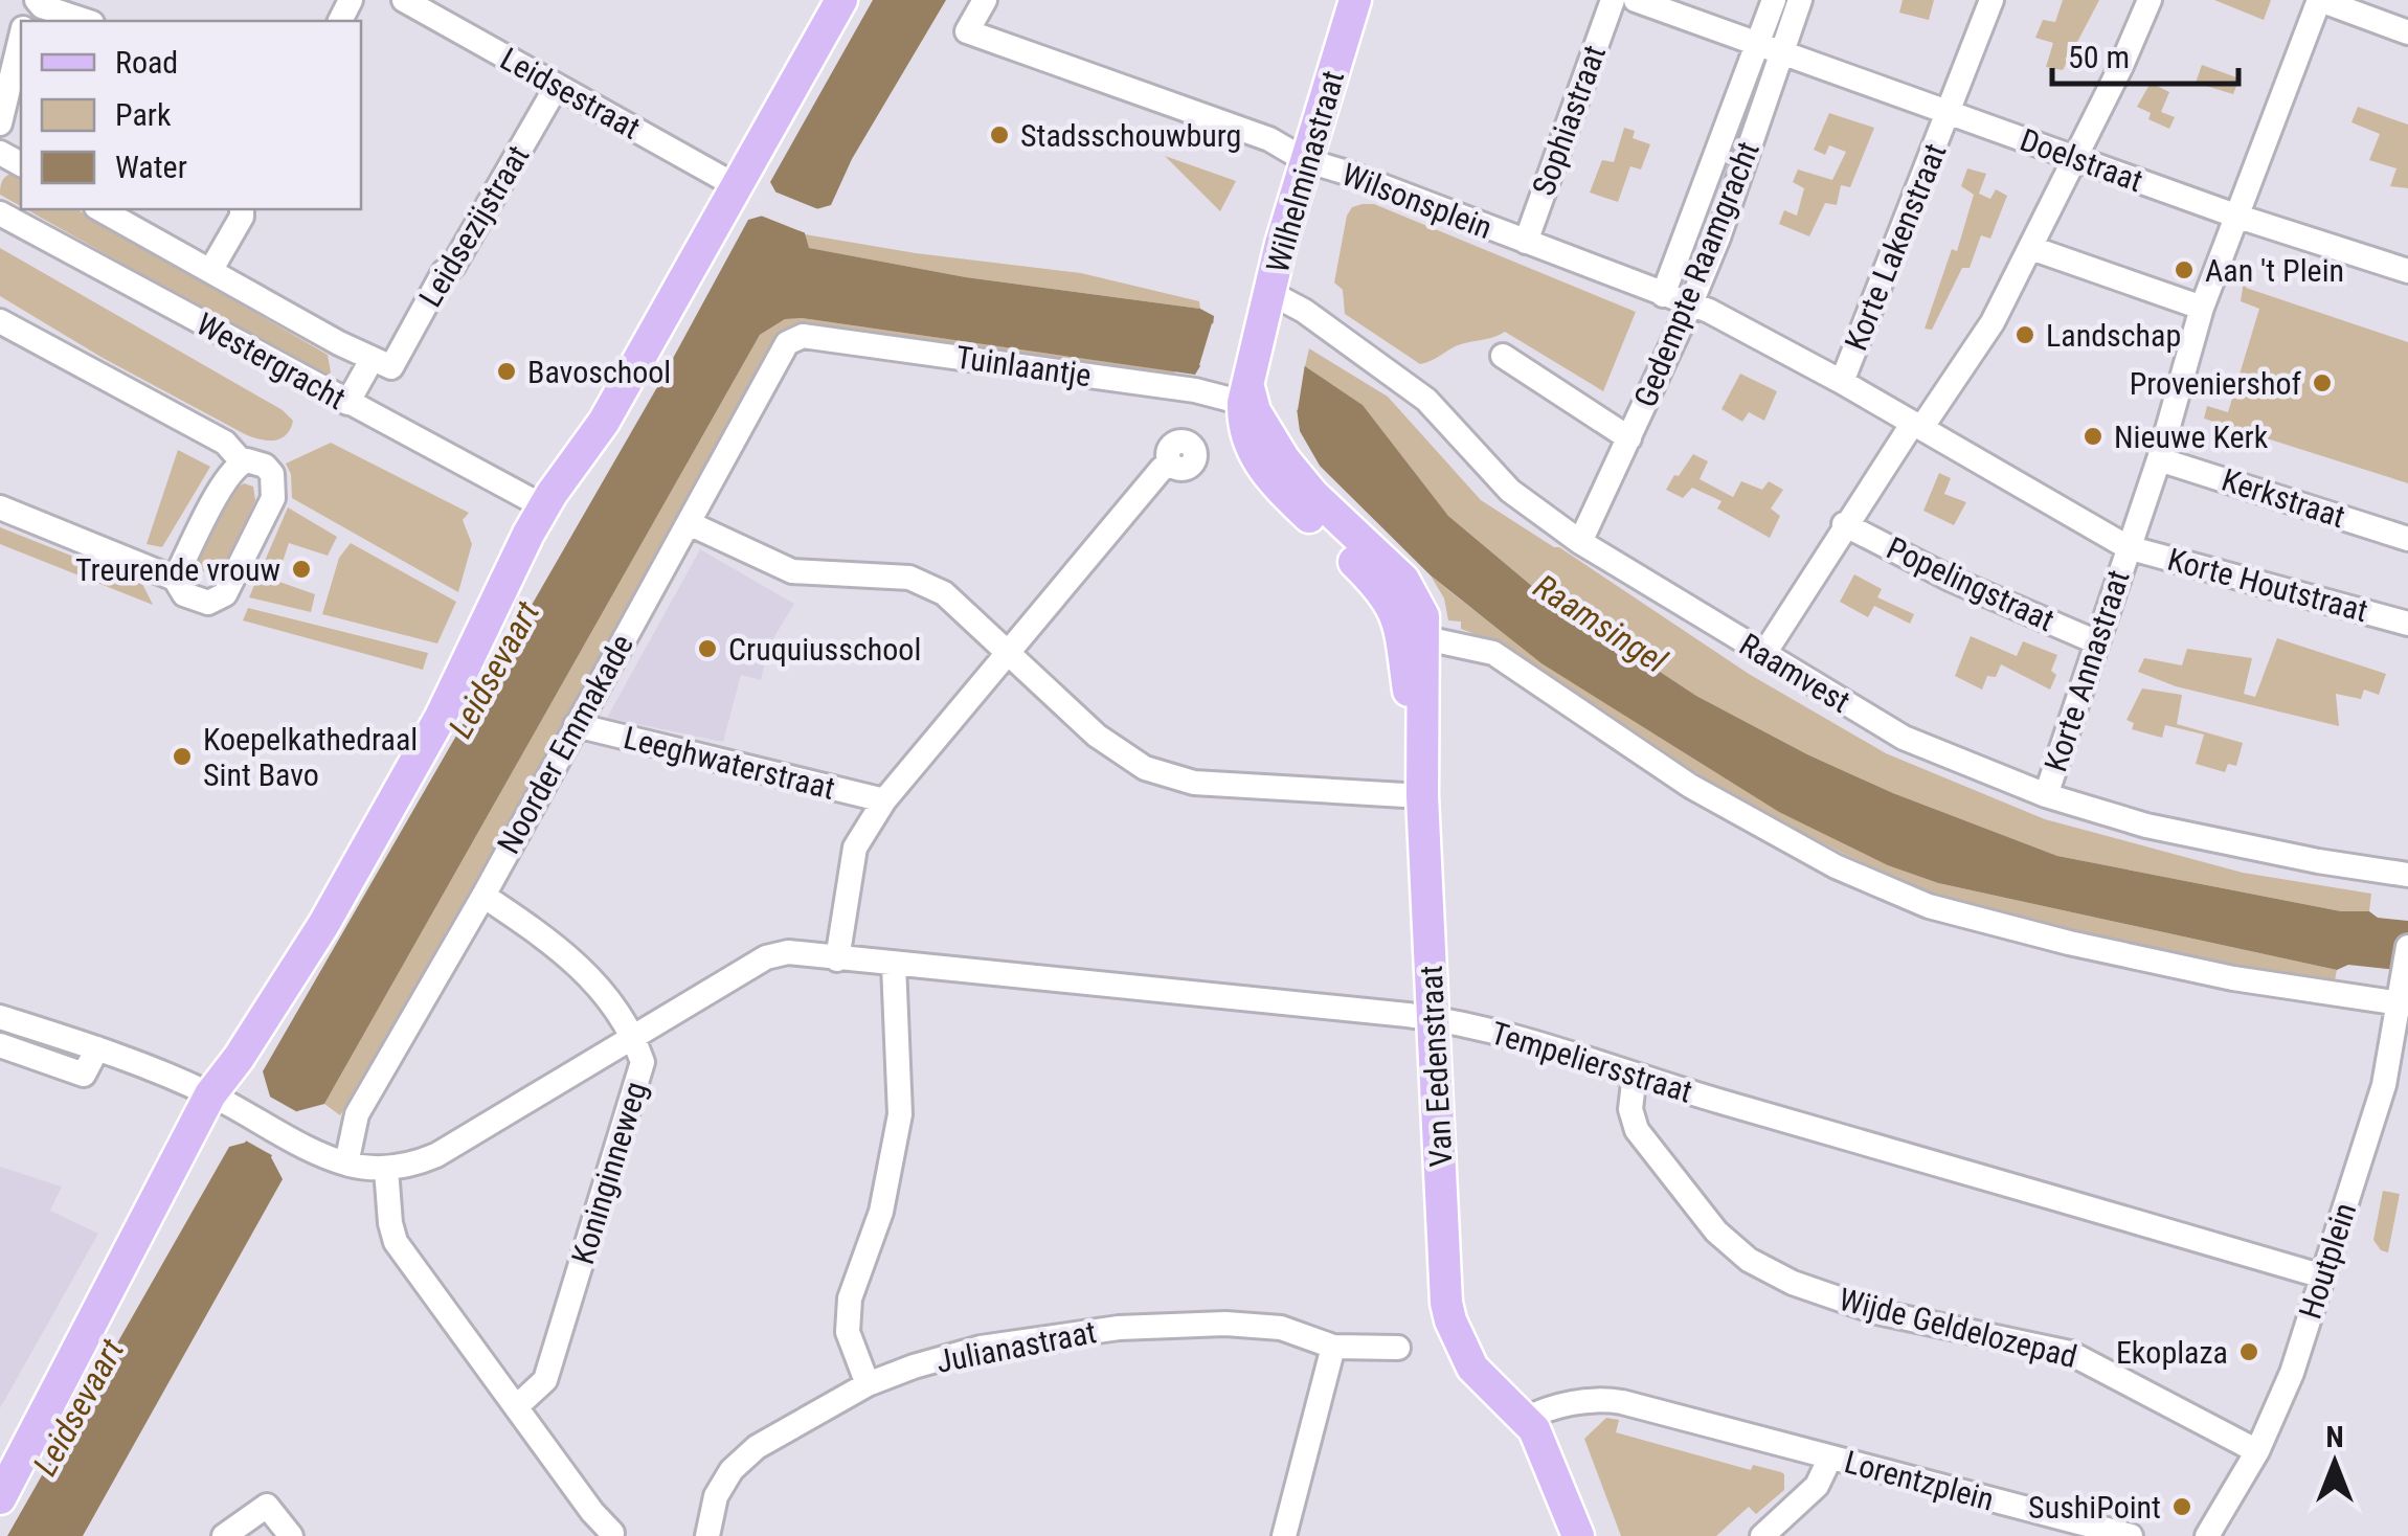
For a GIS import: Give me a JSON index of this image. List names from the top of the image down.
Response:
{
  "streets": {
    "main road": ["Wilhelminastraat", "Van Eedenstraat"],
    "street": [
      "Leidsestraat",
      "Sophiastraat",
      "Doelstraat",
      "Wilsonsplein",
      "Leidsezijstraat",
      "Korte Lakenstraat",
      "Gedempte Raamgracht",
      "Westergracht",
      "Tuinlaantje",
      "Kerkstraat",
      "Popelingstraat",
      "Korte Houtstraat",
      "Korte Annastraat",
      "Raamvest",
      "Noorder Emmakade",
      "Leeghwaterstraat",
      "Tempeliersstraat",
      "Koninginneweg",
      "Houtplein",
      "Wijde Geldelozepad",
      "Julianastraat",
      "Lorentzplein"
    ]
  },
  "crossings": [
    ["Leidsestraat", "Leidsezijstraat"],
    ["Sophiastraat", "Wilsonsplein"],
    ["Doelstraat", "Korte Lakenstraat"],
    ["Doelstraat", "Gedempte Raamgracht"],
    ["Doelstraat", "Korte Annastraat"],
    ["Wilhelminastraat", "Wilsonsplein"],
    ["Wilhelminastraat", "Tuinlaantje"],
    ["Wilhelminastraat", "Raamvest"],
    ["Wilsonsplein", "Korte Lakenstraat"],
    ["Wilsonsplein", "Gedempte Raamgracht"],
    ["Wilsonsplein", "Korte Houtstraat"],
    ["Leidsezijstraat", "Westergracht"],
    ["Gedempte Raamgracht", "Raamvest"],
    ["Tuinlaantje", "Noorder Emmakade"],
    ["Kerkstraat", "Korte Annastraat"],
    ["Popelingstraat", "Korte Annastraat"],
    ["Korte Houtstraat", "Korte Annastraat"],
    ["Korte Annastraat", "Raamvest"],
    ["Noorder Emmakade", "Leeghwaterstraat"],
    ["Tempeliersstraat", "Van Eedenstraat"],
    ["Tempeliersstraat", "Koninginneweg"],
    ["Tempeliersstraat", "Houtplein"],
    ["Tempeliersstraat", "Wijde Geldelozepad"],
    ["Van Eedenstraat", "Lorentzplein"],
    ["Houtplein", "Wijde Geldelozepad"]
  ],
  "water": ["Raamsingel", "Leidsevaart"],
  "places": [
    "Stadsschouwburg",
    "Aan 't Plein",
    "Landschap",
    "Bavoschool",
    "Proveniershof",
    "Nieuwe Kerk",
    "Treurende vrouw",
    "Cruquiusschool",
    "Koepelkathedraal Sint Bavo",
    "Ekoplaza",
    "SushiPoint"
  ],
  "legend": ["Road", "Park", "Water"],
  "scale_bar": "50 m",
  "north": "top"
}
